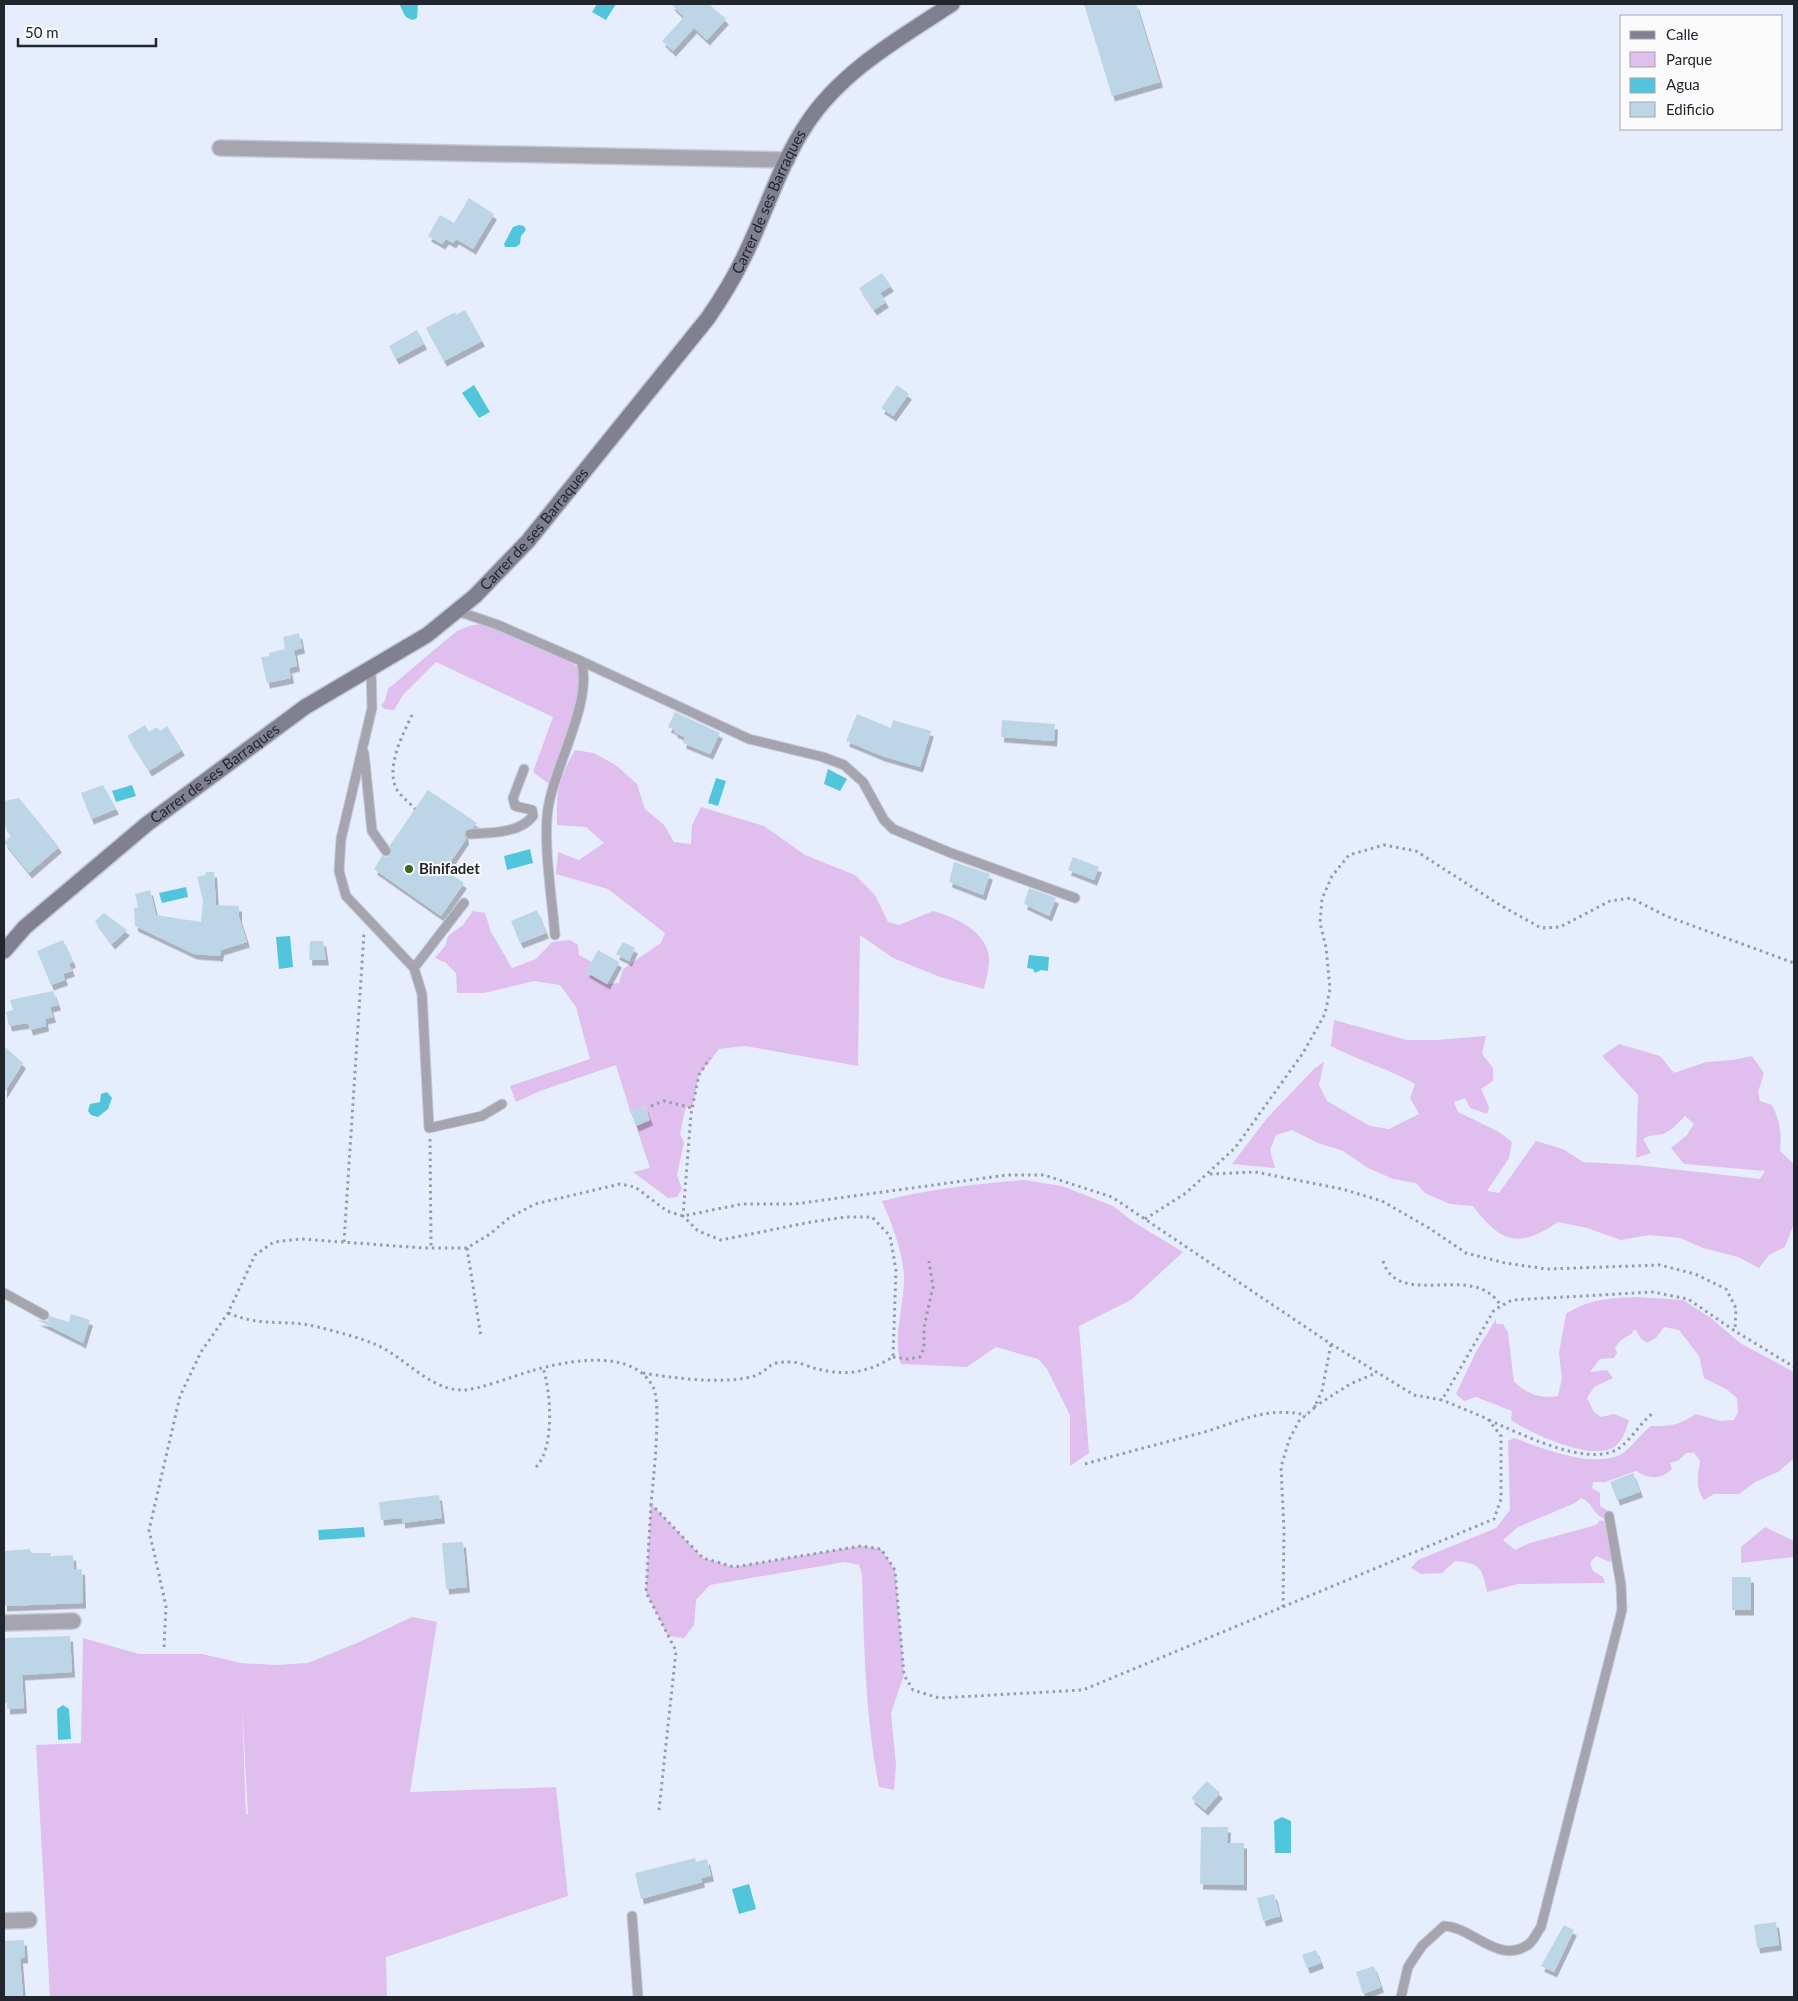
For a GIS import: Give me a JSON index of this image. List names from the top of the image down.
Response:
{
  "streets": {
    "main road": ["Carrer de ses Barraques"]
  },
  "places": ["Binifadet"],
  "legend": [
    "Calle",
    "Parque",
    "Agua",
    "Edificio"
  ],
  "scale_bar": "50 m"
}
